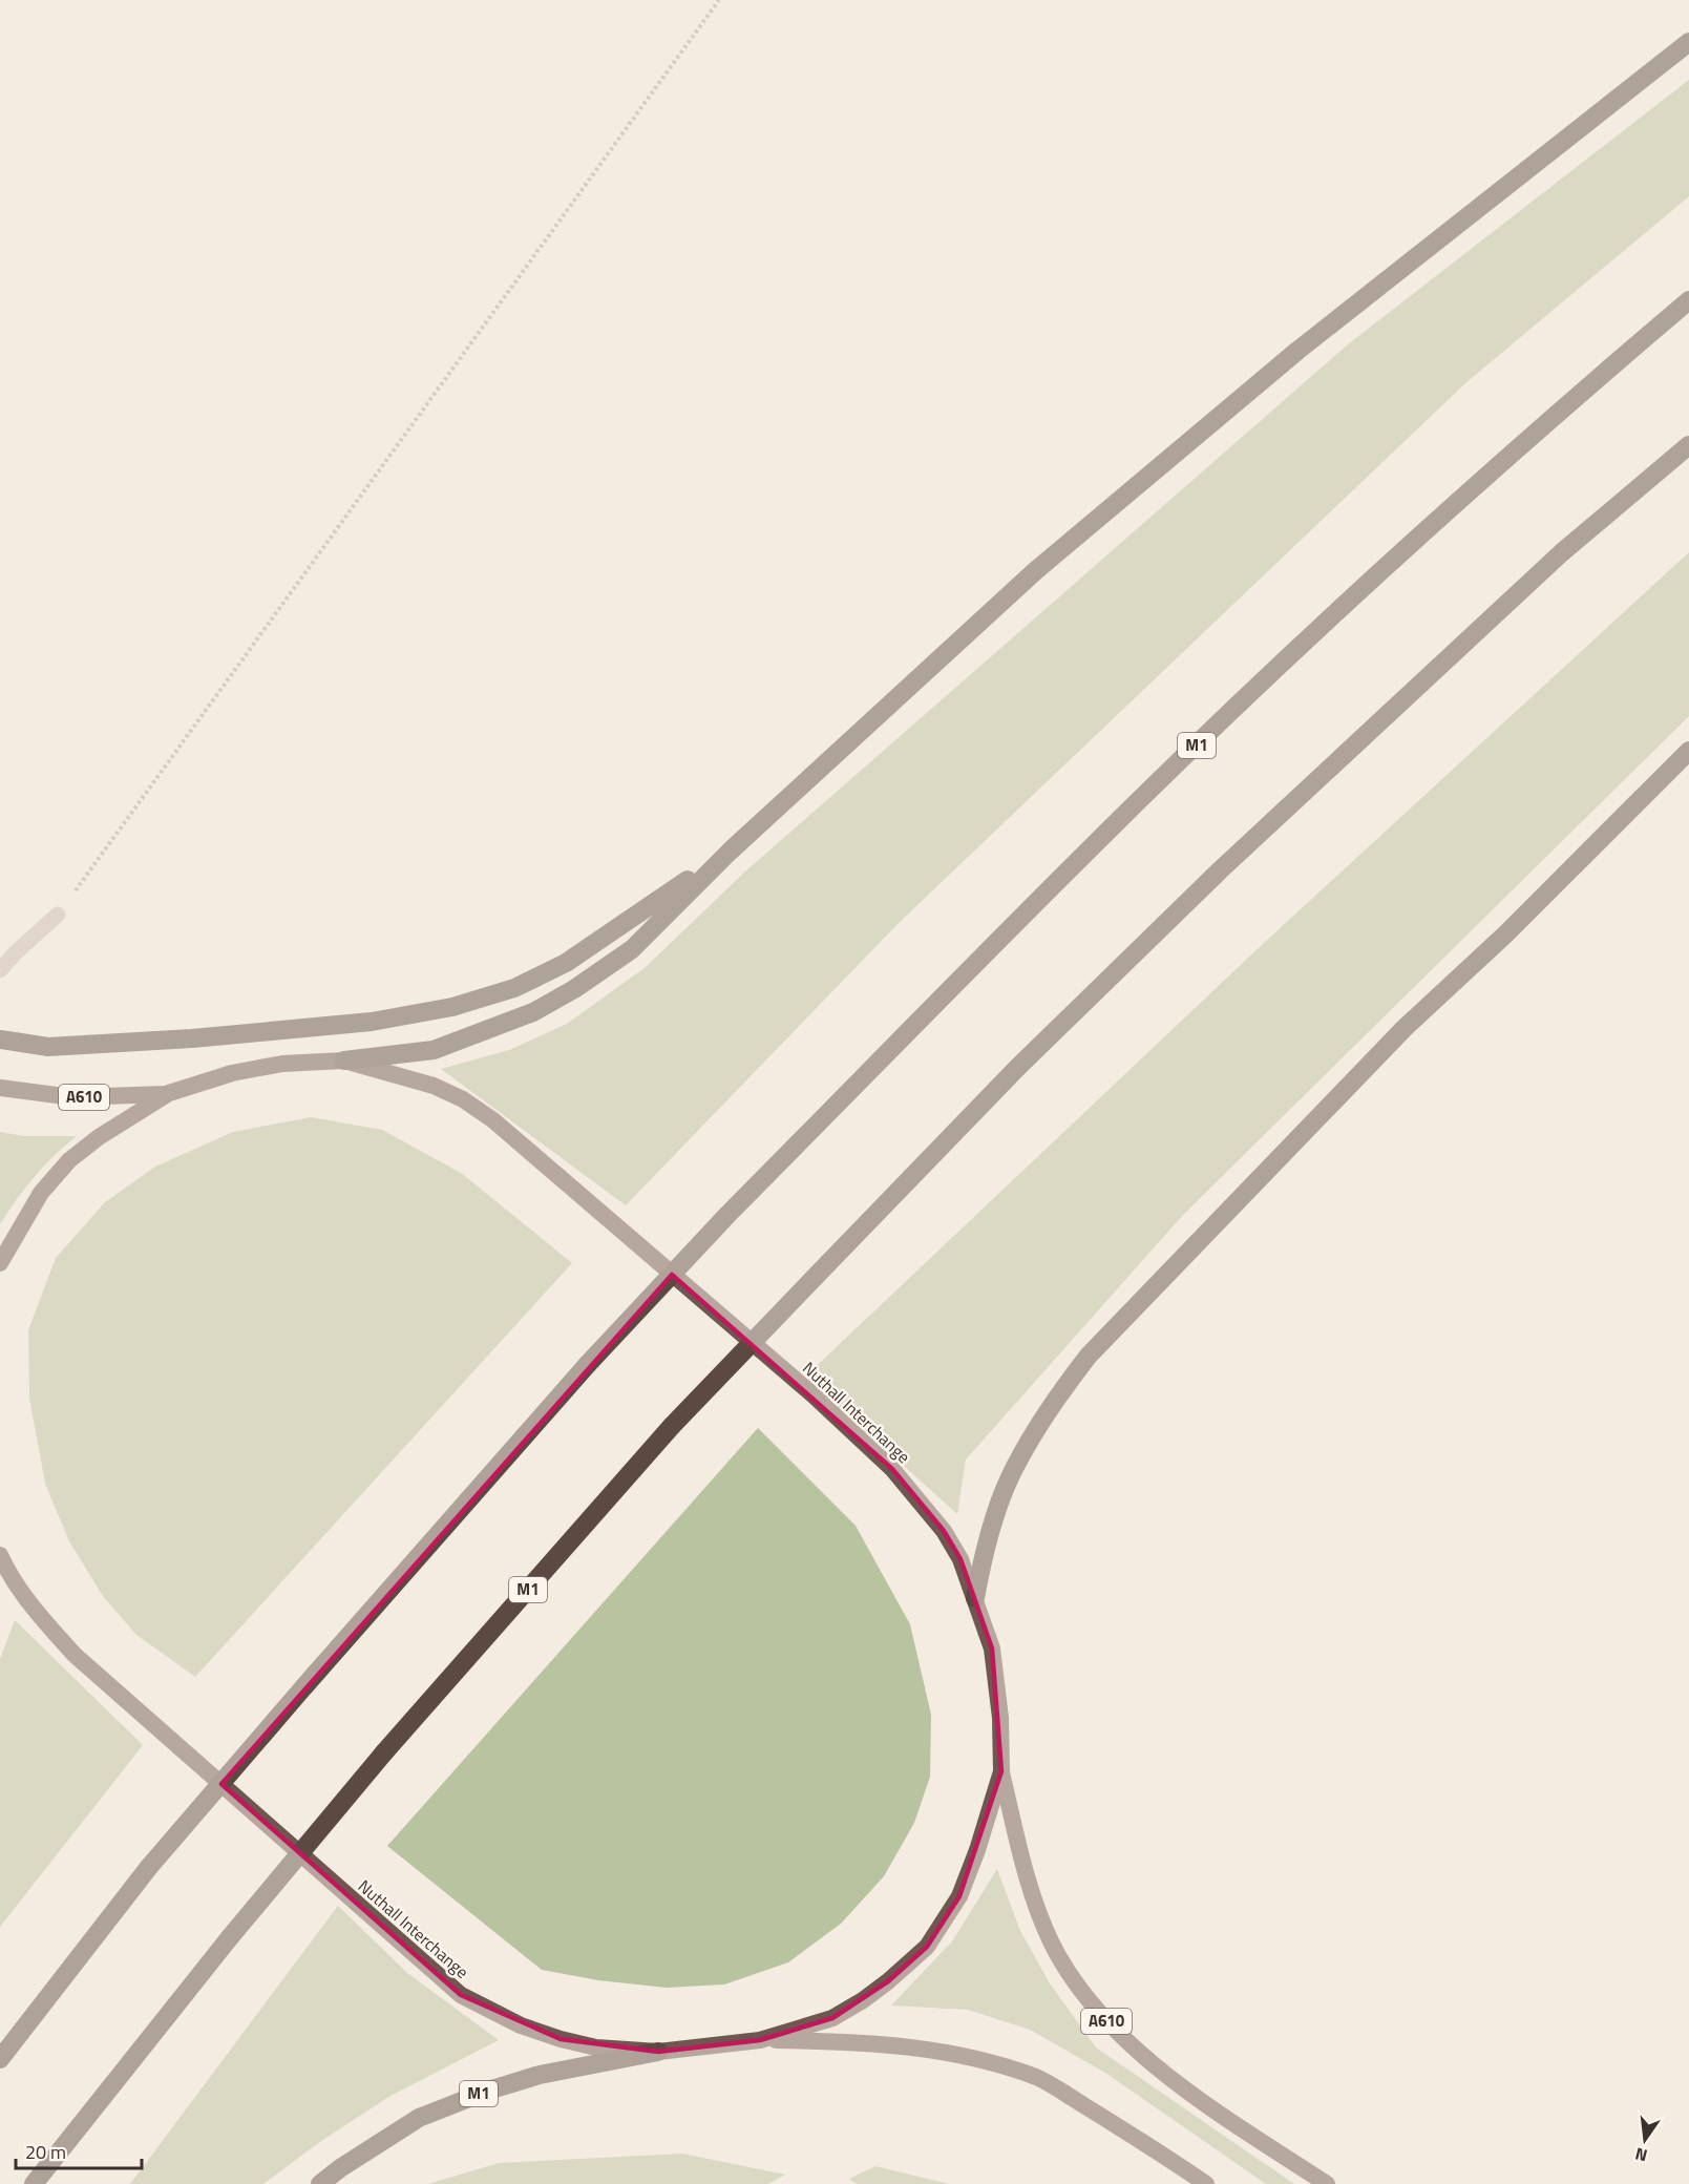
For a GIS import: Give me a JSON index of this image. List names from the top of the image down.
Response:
{
  "streets": {
    "highway": ["M1", "A610", "Nuthall Interchange"]
  },
  "crossings": [
    ["M1", "Nuthall Interchange"],
    ["A610", "Nuthall Interchange"]
  ],
  "scale_bar": "20 m",
  "north": "bottom"
}
